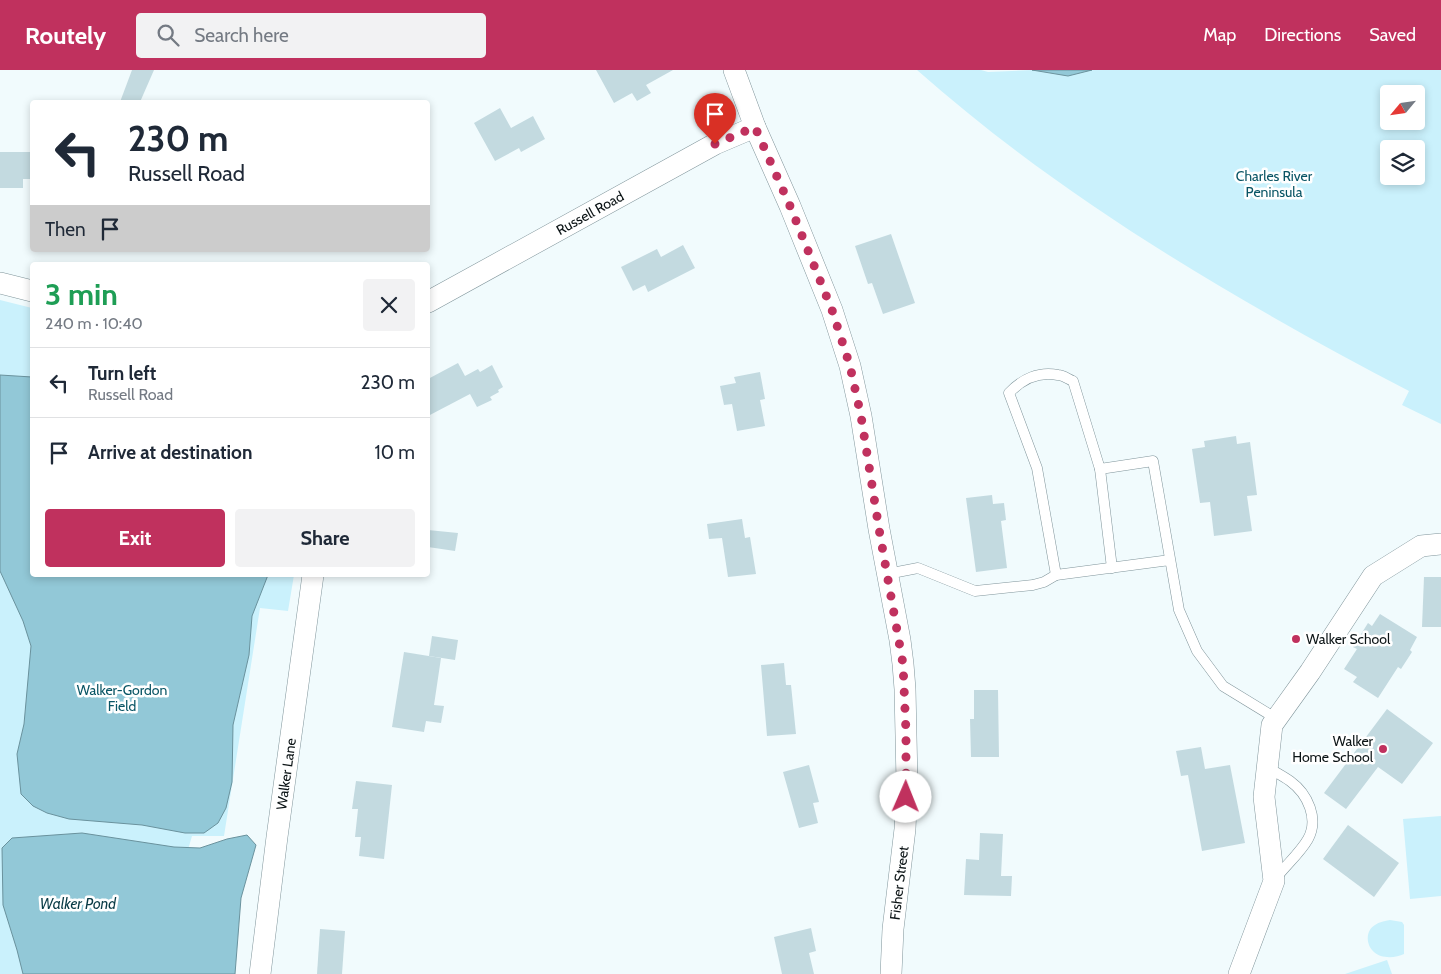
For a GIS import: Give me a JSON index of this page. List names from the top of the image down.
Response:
{
  "streets": {
    "street": ["Russell Road", "Walker Lane", "Fisher Street"]
  },
  "crossings": [
    ["Russell Road", "Fisher Street"]
  ],
  "water": ["Walker Pond"],
  "parks": ["Charles River Peninsula", "Walker-Gordon Field"],
  "places": ["Walker School", "Walker Home School"],
  "north": "bottom left",
  "page": {
    "header": "Routely",
    "search": "Search here",
    "nav": ["Map", "Directions", "Saved"],
    "turn": ["230 m", "Russell Road"],
    "then": "Then",
    "heading": ["3 min", "240 m · 10:40"],
    "list": [
      {
        "name": "Turn left",
        "note": "Russell Road",
        "value": "230 m"
      },
      {
        "name": "Arrive at destination",
        "value": "10 m"
      }
    ],
    "buttons": ["Exit", "Share"]
  }
}
